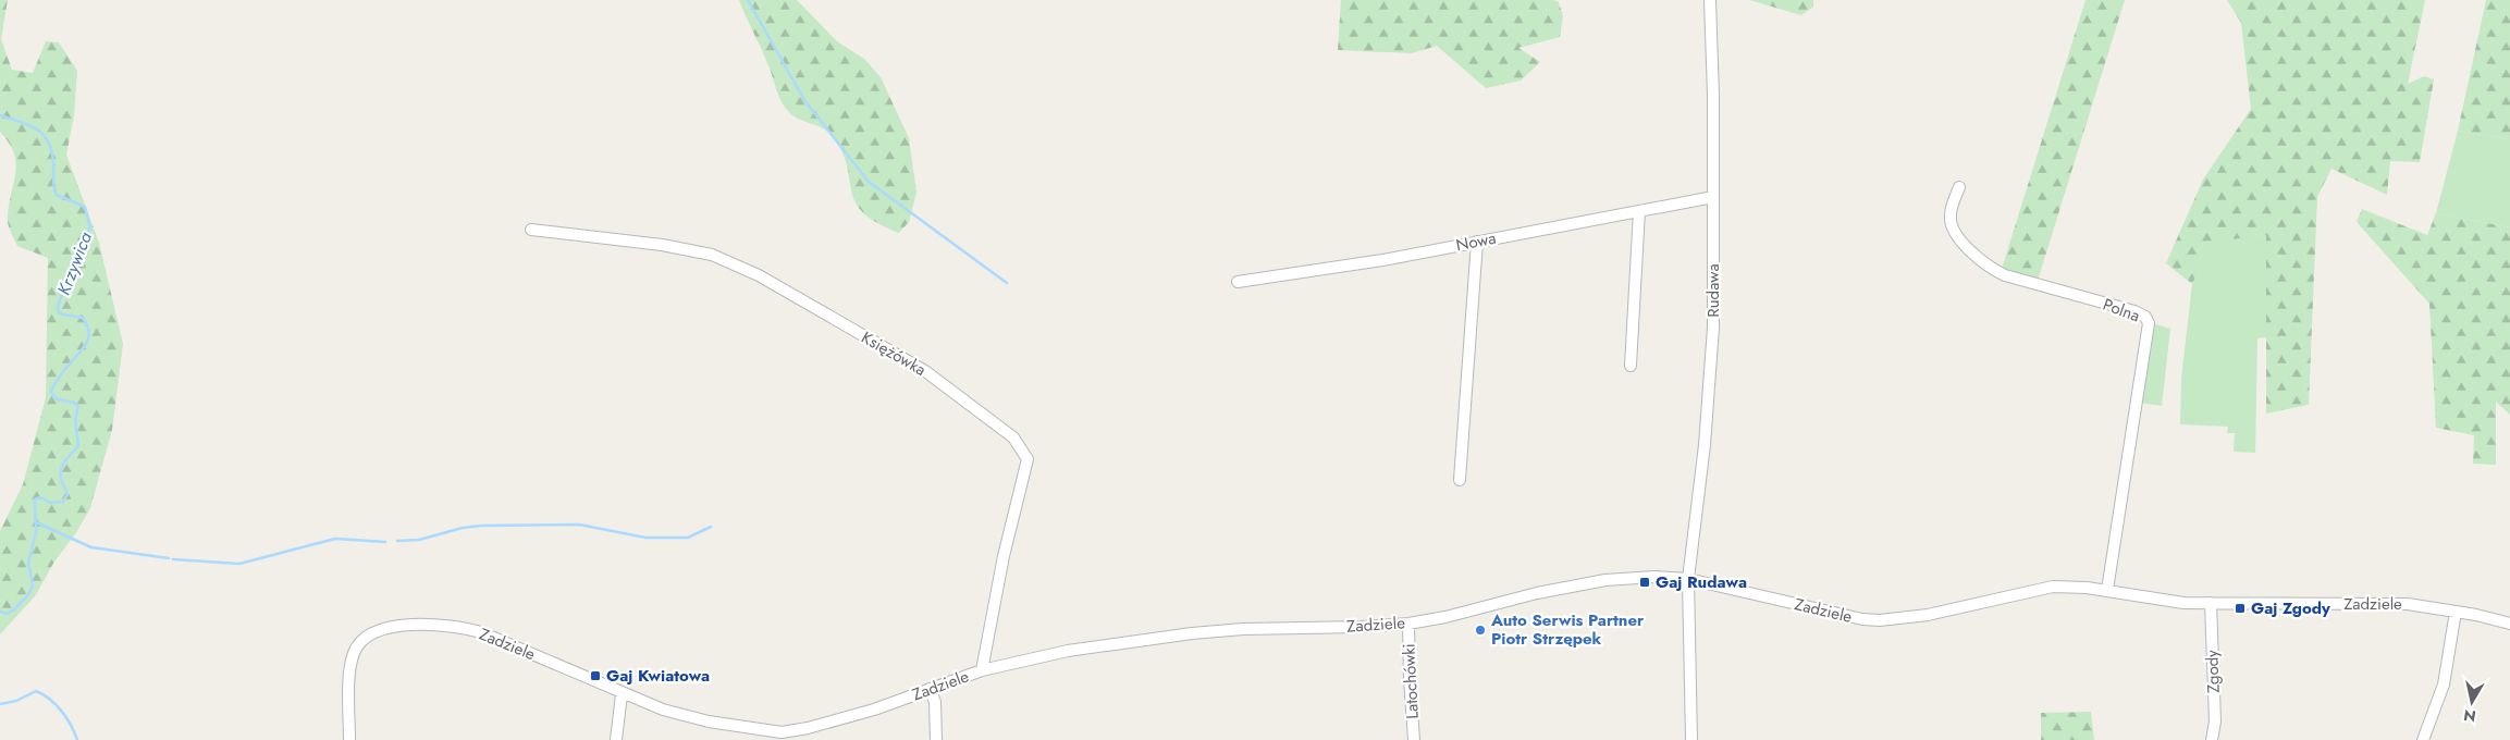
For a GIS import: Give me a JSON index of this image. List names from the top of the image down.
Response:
{
  "streets": {
    "street": [
      "Nowa",
      "Rudawa",
      "Polna",
      "Księżówka",
      "Zadziele",
      "Zgody",
      "Latochówki"
    ]
  },
  "crossings": [
    ["Nowa", "Rudawa"],
    ["Rudawa", "Zadziele"],
    ["Polna", "Zadziele"],
    ["Księżówka", "Zadziele"],
    ["Zadziele", "Zgody"],
    ["Zadziele", "Latochówki"]
  ],
  "water": ["Krzywica"],
  "places": {
    "transit": ["Gaj Rudawa", "Gaj Zgody", "Gaj Kwiatowa"],
    "other": ["Auto Serwis Partner Piotr Strzępek"]
  },
  "north": "bottom"
}
